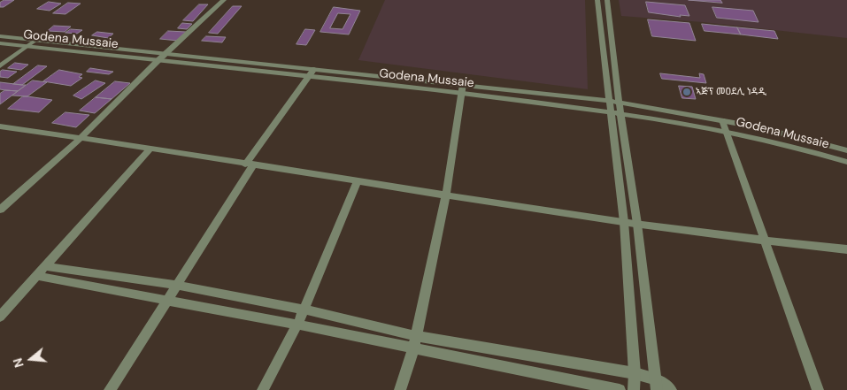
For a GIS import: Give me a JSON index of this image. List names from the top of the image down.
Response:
{
  "streets": {
    "street": ["Godena Mussaie"]
  },
  "places": ["ኣጅፕ መዐደሊ ነዳዲ"],
  "north": "left"
}
